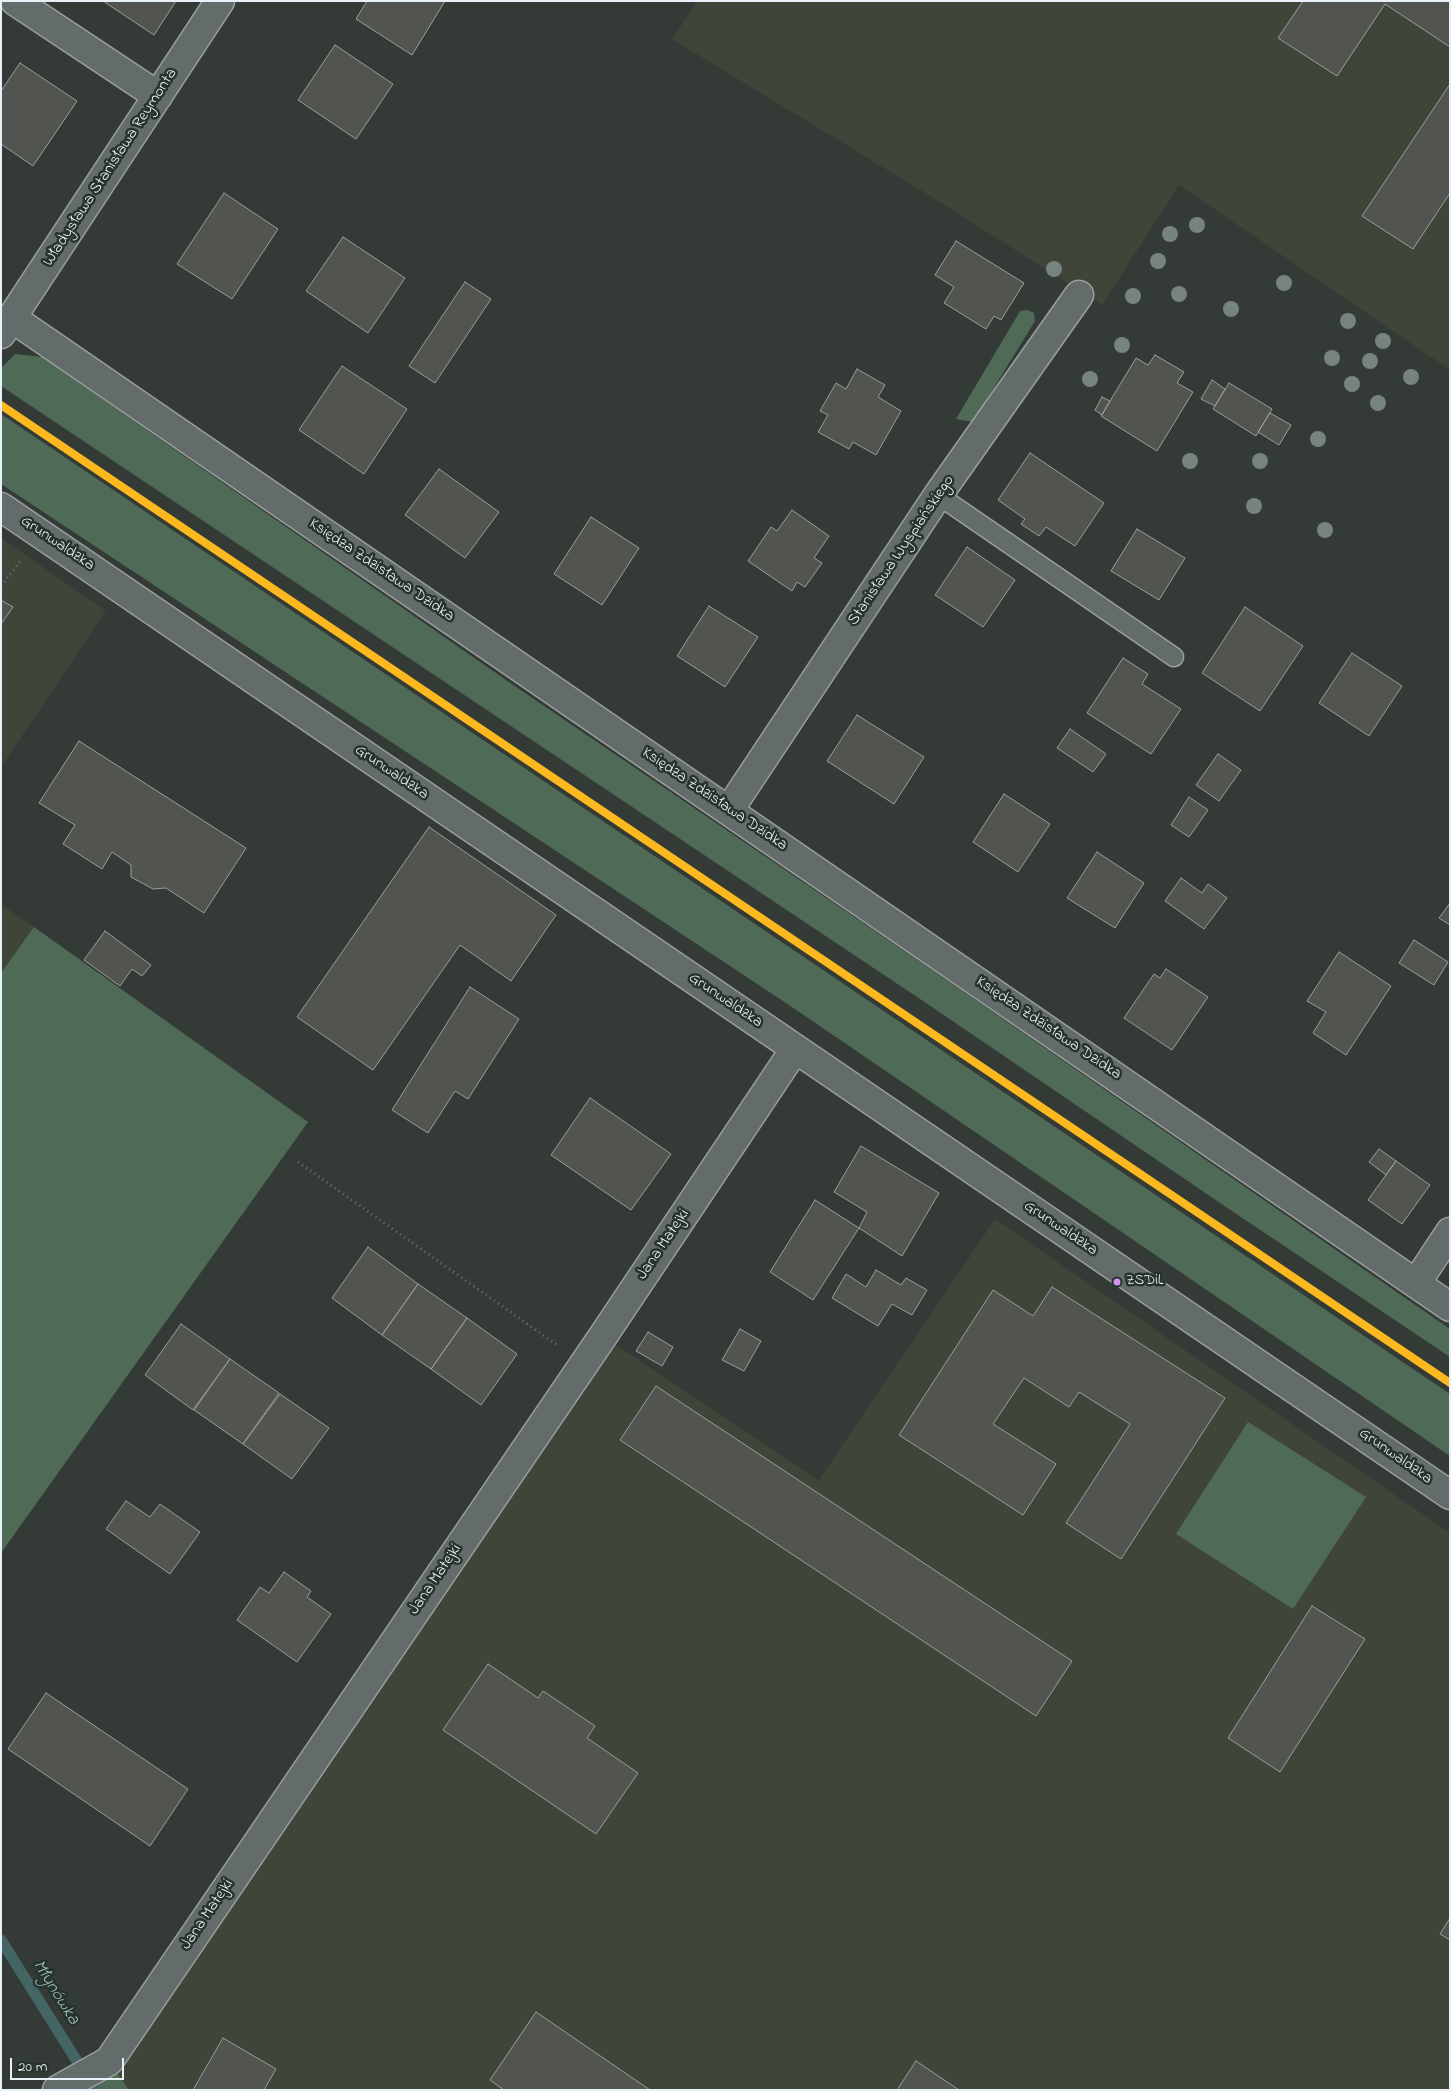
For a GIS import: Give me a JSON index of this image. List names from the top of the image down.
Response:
{
  "streets": {
    "street": [
      "Władysława Stanisława Reymonta",
      "Grunwaldzka",
      "Stanisława Wyspiańskiego",
      "Księdza Zdzisława Dzidka",
      "Jana Matejki"
    ]
  },
  "crossings": [
    ["Władysława Stanisława Reymonta", "Księdza Zdzisława Dzidka"],
    ["Grunwaldzka", "Jana Matejki"],
    ["Stanisława Wyspiańskiego", "Księdza Zdzisława Dzidka"]
  ],
  "water": ["Młynówka"],
  "places": ["ZSDiL"],
  "scale_bar": "20 m"
}
